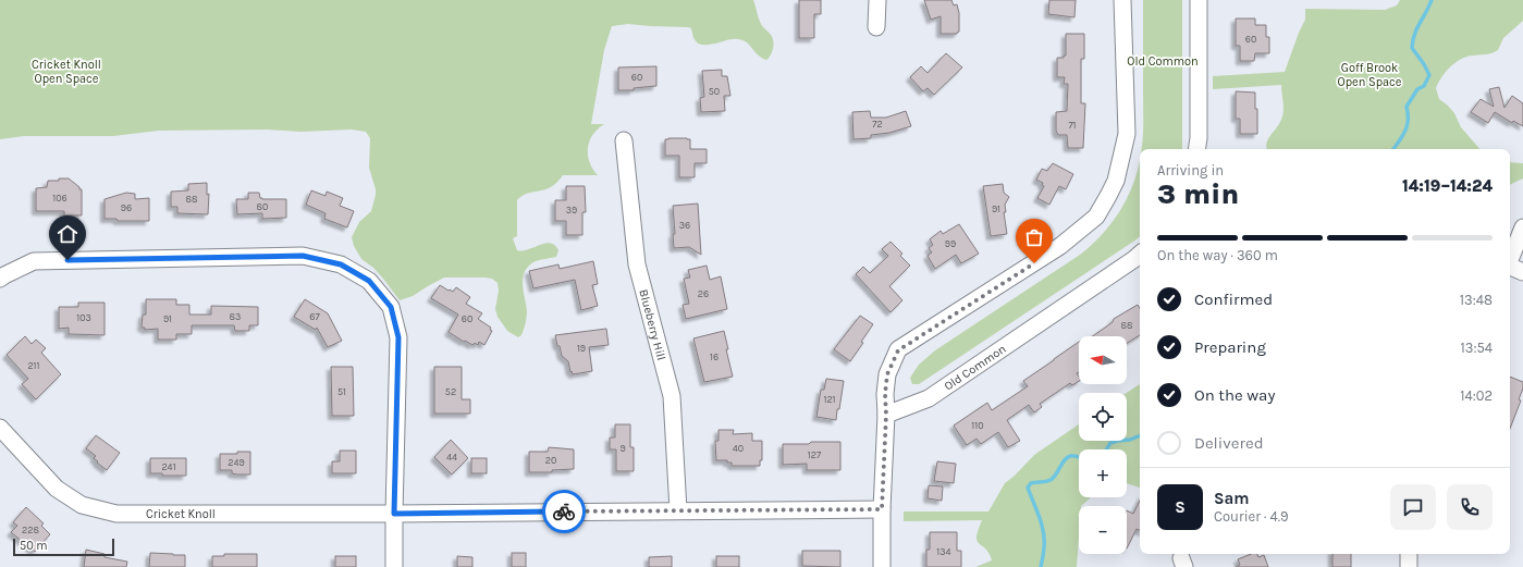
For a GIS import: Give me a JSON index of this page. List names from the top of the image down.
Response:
{
  "streets": {
    "street": ["Blueberry Hill", "Old Common", "Cricket Knoll"]
  },
  "crossings": [
    ["Blueberry Hill", "Cricket Knoll"]
  ],
  "parks": ["Old Common", "Cricket Knoll Open Space", "Goff Brook Open Space"],
  "house_numbers": [
    "60",
    "60",
    "50",
    "72",
    "71",
    "106",
    "88",
    "80",
    "96",
    "91",
    "39",
    "36",
    "99",
    "26",
    "83",
    "67",
    "103",
    "91",
    "60",
    "88",
    "19",
    "16",
    "211",
    "51",
    "52",
    "121",
    "110",
    "9",
    "40",
    "127",
    "44",
    "20",
    "249",
    "241",
    "228",
    "134"
  ],
  "scale_bar": "50 m",
  "north": "left",
  "page": {
    "heading": ["3 min", "Arriving in", "14:19–14:24"],
    "panel": ["Sam", "Courier · 4.9"],
    "bar": "On the way · 360 m",
    "list": [
      ["Confirmed", "13:48"],
      ["Preparing", "13:54"],
      ["On the way", "14:02"],
      "Delivered"
    ],
    "map_buttons": ["+", "−"],
    "round": "S",
    "scale": "50 m"
  }
}
